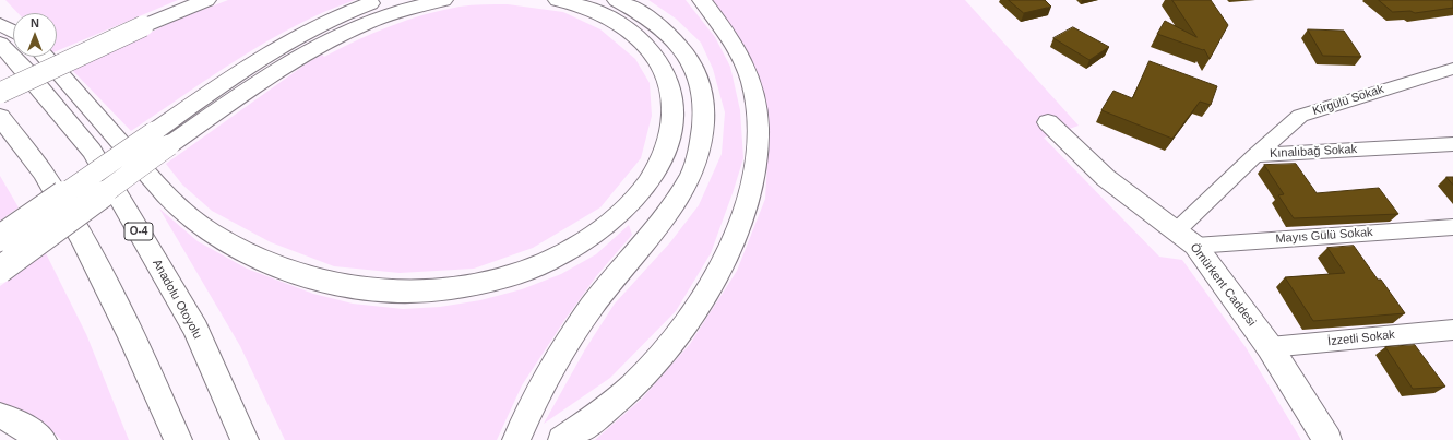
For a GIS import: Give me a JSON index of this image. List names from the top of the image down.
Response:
{
  "streets": {
    "main road": ["O-4", "Ömürkent Caddesi", "Anadolu Otoyolu"],
    "street": [
      "Kirgülü Sokak",
      "Kınalıbağ Sokak",
      "Mayıs Gülü Sokak",
      "İzzetli Sokak"
    ]
  },
  "crossings": [
    ["Kirgülü Sokak", "Kınalıbağ Sokak"],
    ["Kınalıbağ Sokak", "Ömürkent Caddesi"],
    ["Mayıs Gülü Sokak", "Ömürkent Caddesi"],
    ["Ömürkent Caddesi", "İzzetli Sokak"]
  ],
  "north": "top"
}
